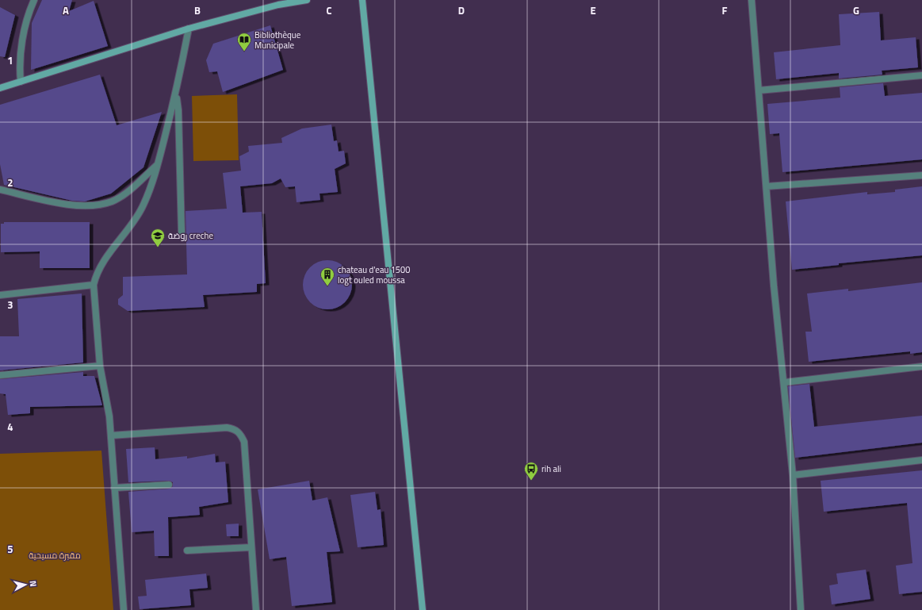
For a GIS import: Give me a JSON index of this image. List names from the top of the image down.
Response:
{
  "parks": ["مقبرة مسيحية"],
  "places": {
    "library": ["Bibliothèque Municipale"],
    "school or university": ["روضة creche"],
    "building": ["chateau d'eau 1500 logt ouled moussa"],
    "bus stop": ["rih ali"]
  },
  "north": "right",
  "grid": {
    "columns": [
      "A",
      "B",
      "C",
      "D",
      "E",
      "F",
      "G"
    ],
    "rows": [
      "1",
      "2",
      "3",
      "4",
      "5"
    ]
  }
}
